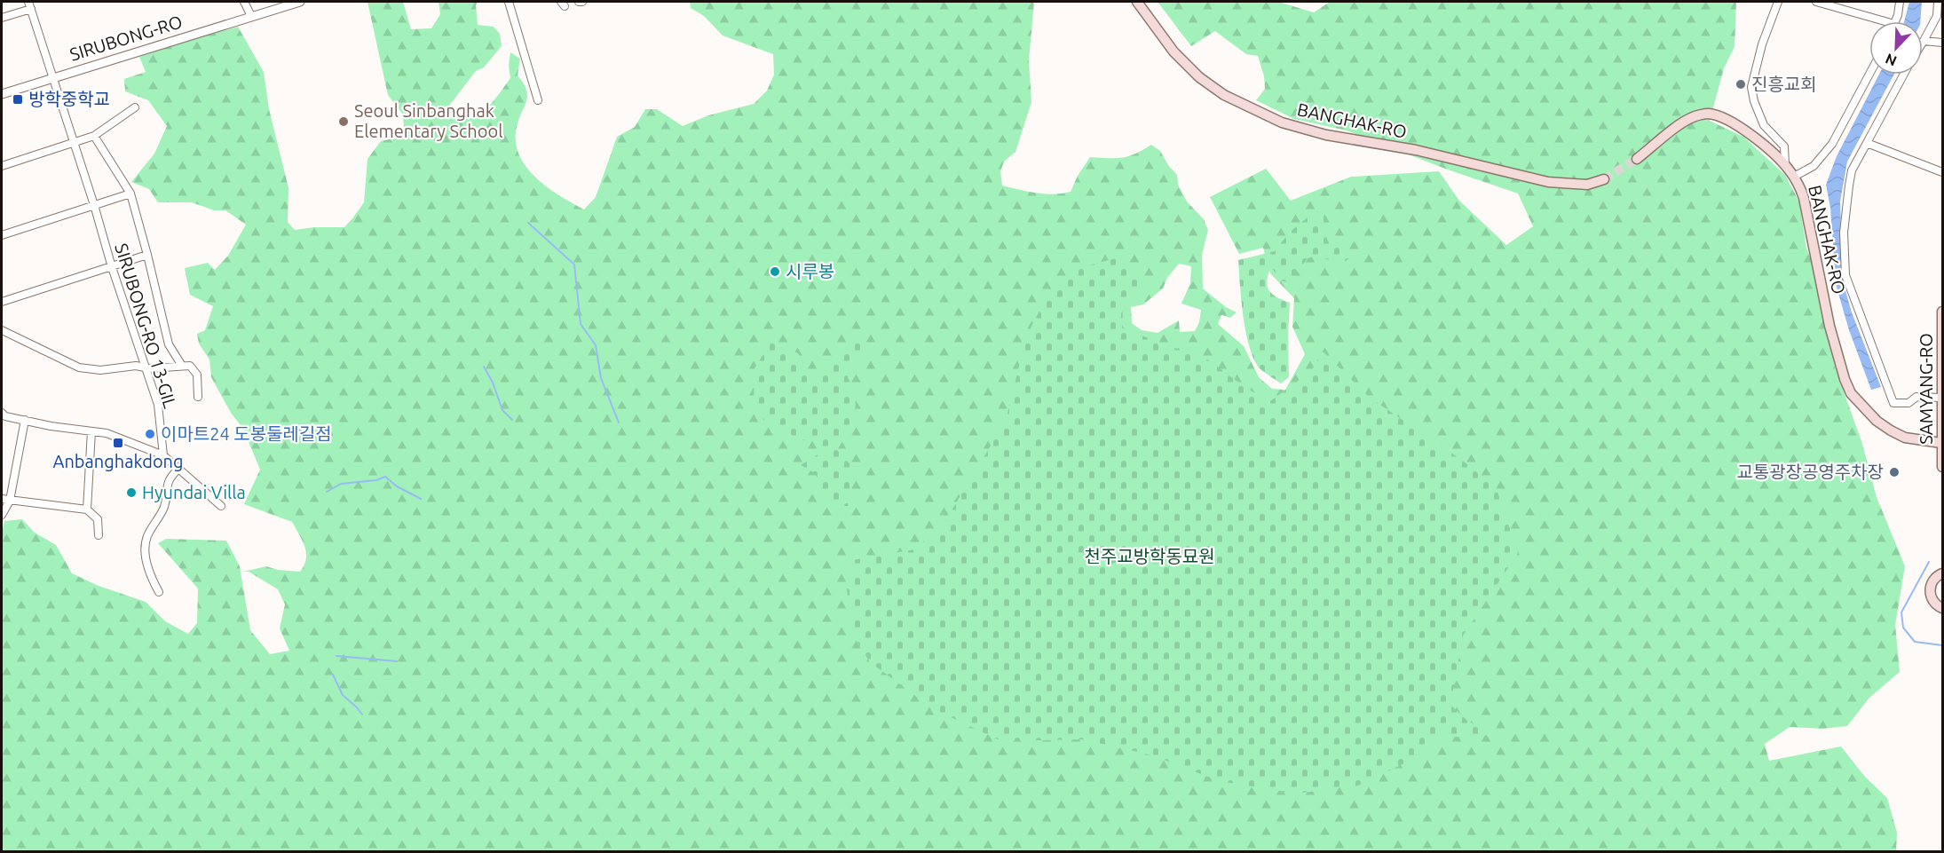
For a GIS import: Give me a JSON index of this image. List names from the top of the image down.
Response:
{
  "streets": {
    "main road": ["BANGHAK-RO", "SAMYANG-RO"],
    "street": ["SIRUBONG-RO", "SIRUBONG-RO 13-GIL"]
  },
  "crossings": [
    ["SIRUBONG-RO", "SIRUBONG-RO 13-GIL"],
    ["BANGHAK-RO", "SAMYANG-RO"]
  ],
  "parks": ["천주교방학동묘원"],
  "places": {
    "other": [
      "진흥교회",
      "Seoul Sinbanghak Elementary School",
      "시루봉",
      "이마트24 도봉둘레길점",
      "교통광장공영주차장",
      "Hyundai Villa"
    ],
    "transit": ["방학중학교", "Anbanghakdong"]
  },
  "north": "bottom left"
}
